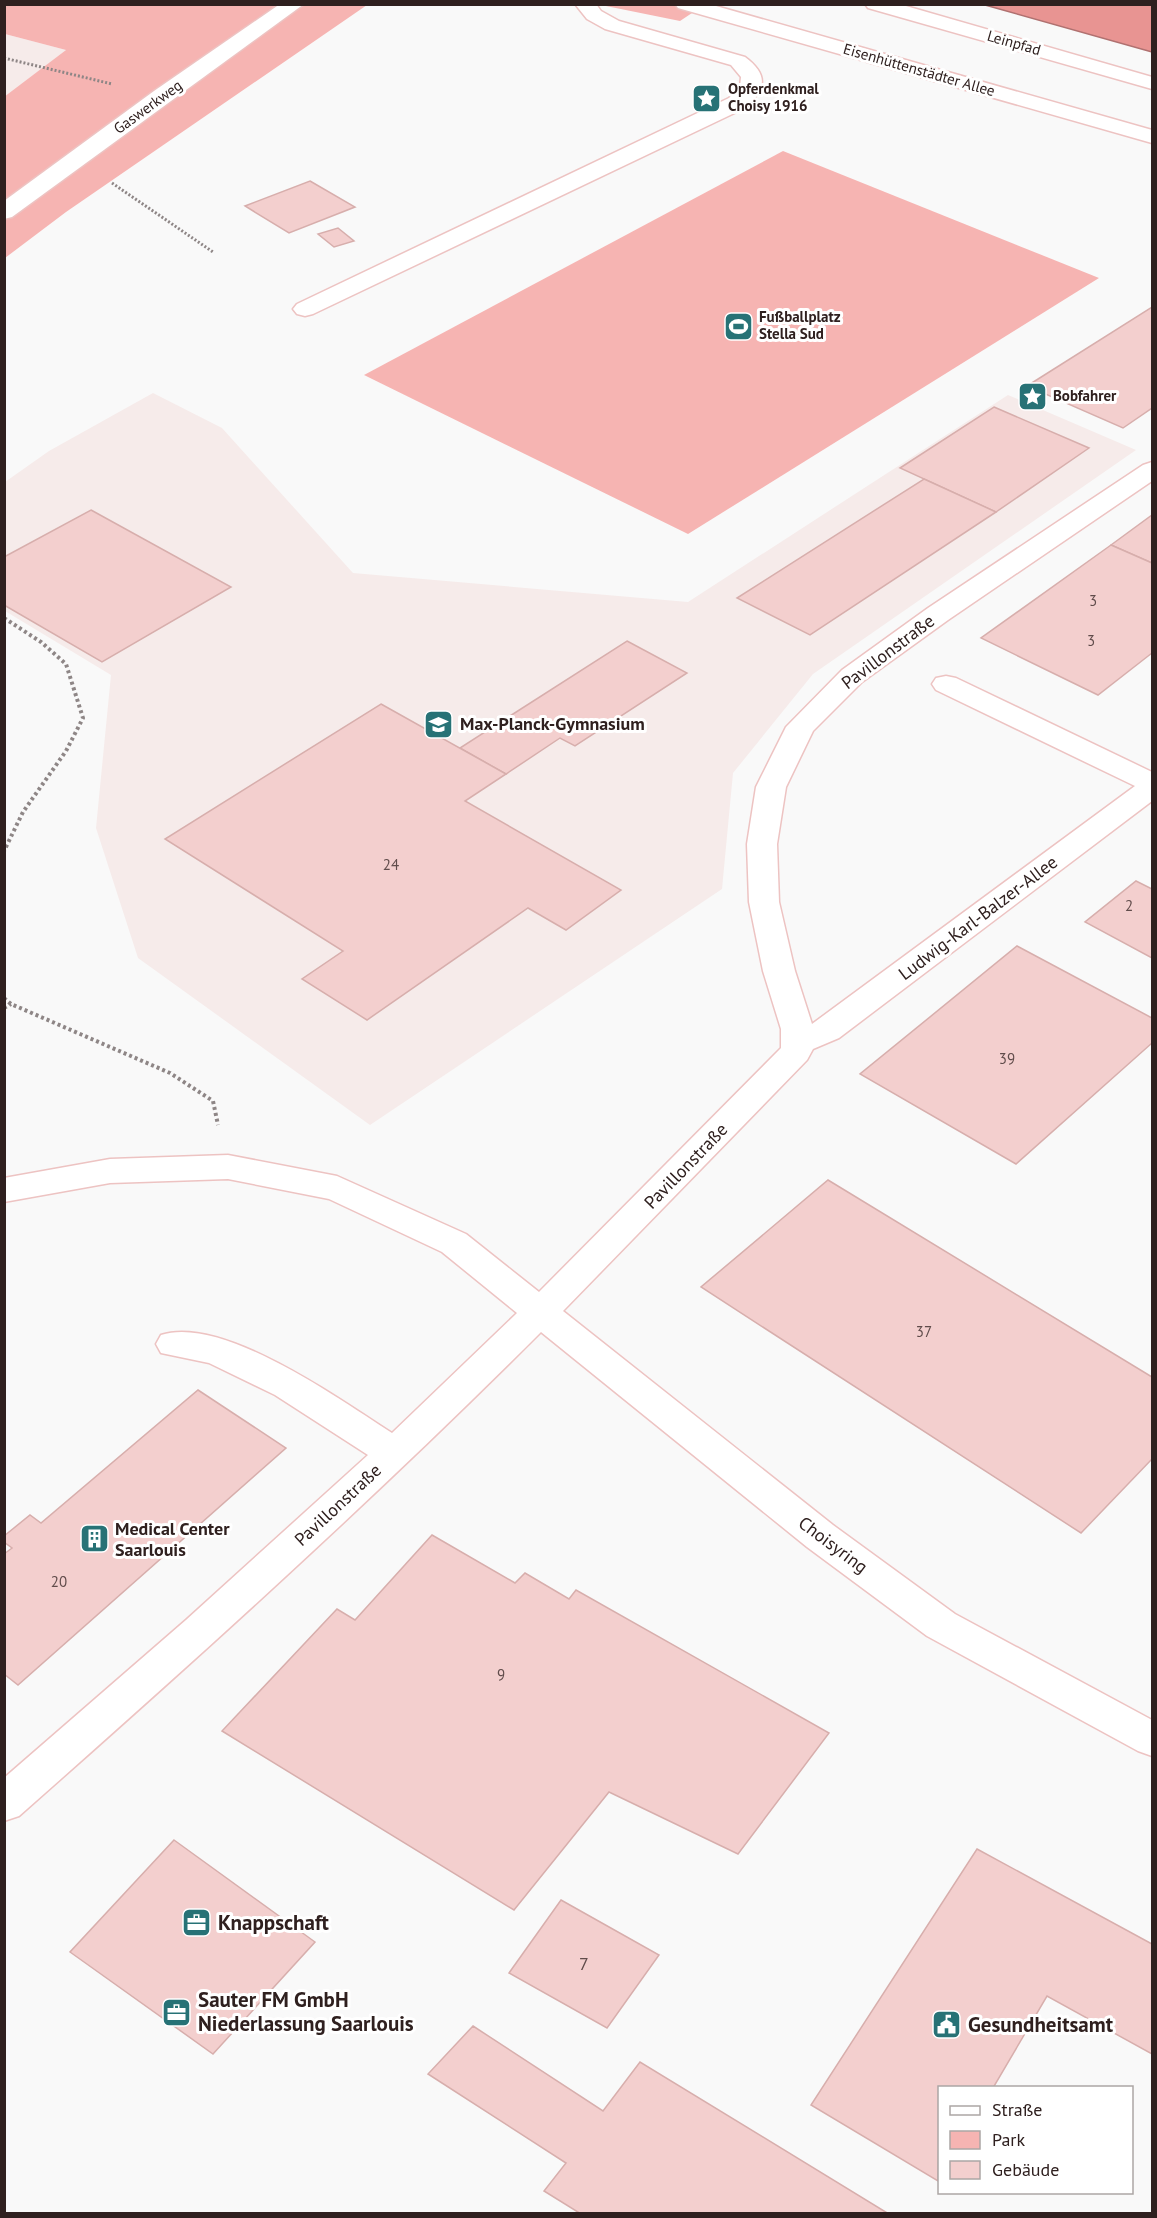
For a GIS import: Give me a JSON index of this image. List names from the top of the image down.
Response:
{
  "streets": {
    "street": [
      "Leinpfad",
      "Eisenhüttenstädter Allee",
      "Gaswerkweg",
      "Pavillonstraße",
      "Ludwig-Karl-Balzer-Allee",
      "Choisyring"
    ]
  },
  "crossings": [
    ["Pavillonstraße", "Ludwig-Karl-Balzer-Allee"],
    ["Pavillonstraße", "Choisyring"]
  ],
  "places": {
    "place": ["Opferdenkmal Choisy 1916", "Bobfahrer"],
    "sports": ["Fußballplatz Stella Sud"],
    "school or university": ["Max-Planck-Gymnasium"],
    "building": ["Medical Center Saarlouis"],
    "office": ["Knappschaft", "Sauter FM GmbH Niederlassung Saarlouis"],
    "public building": ["Gesundheitsamt"]
  },
  "house_numbers": [
    "3",
    "3",
    "24",
    "2",
    "39",
    "37",
    "20",
    "9",
    "7"
  ],
  "legend": ["Straße", "Park", "Gebäude"]
}
